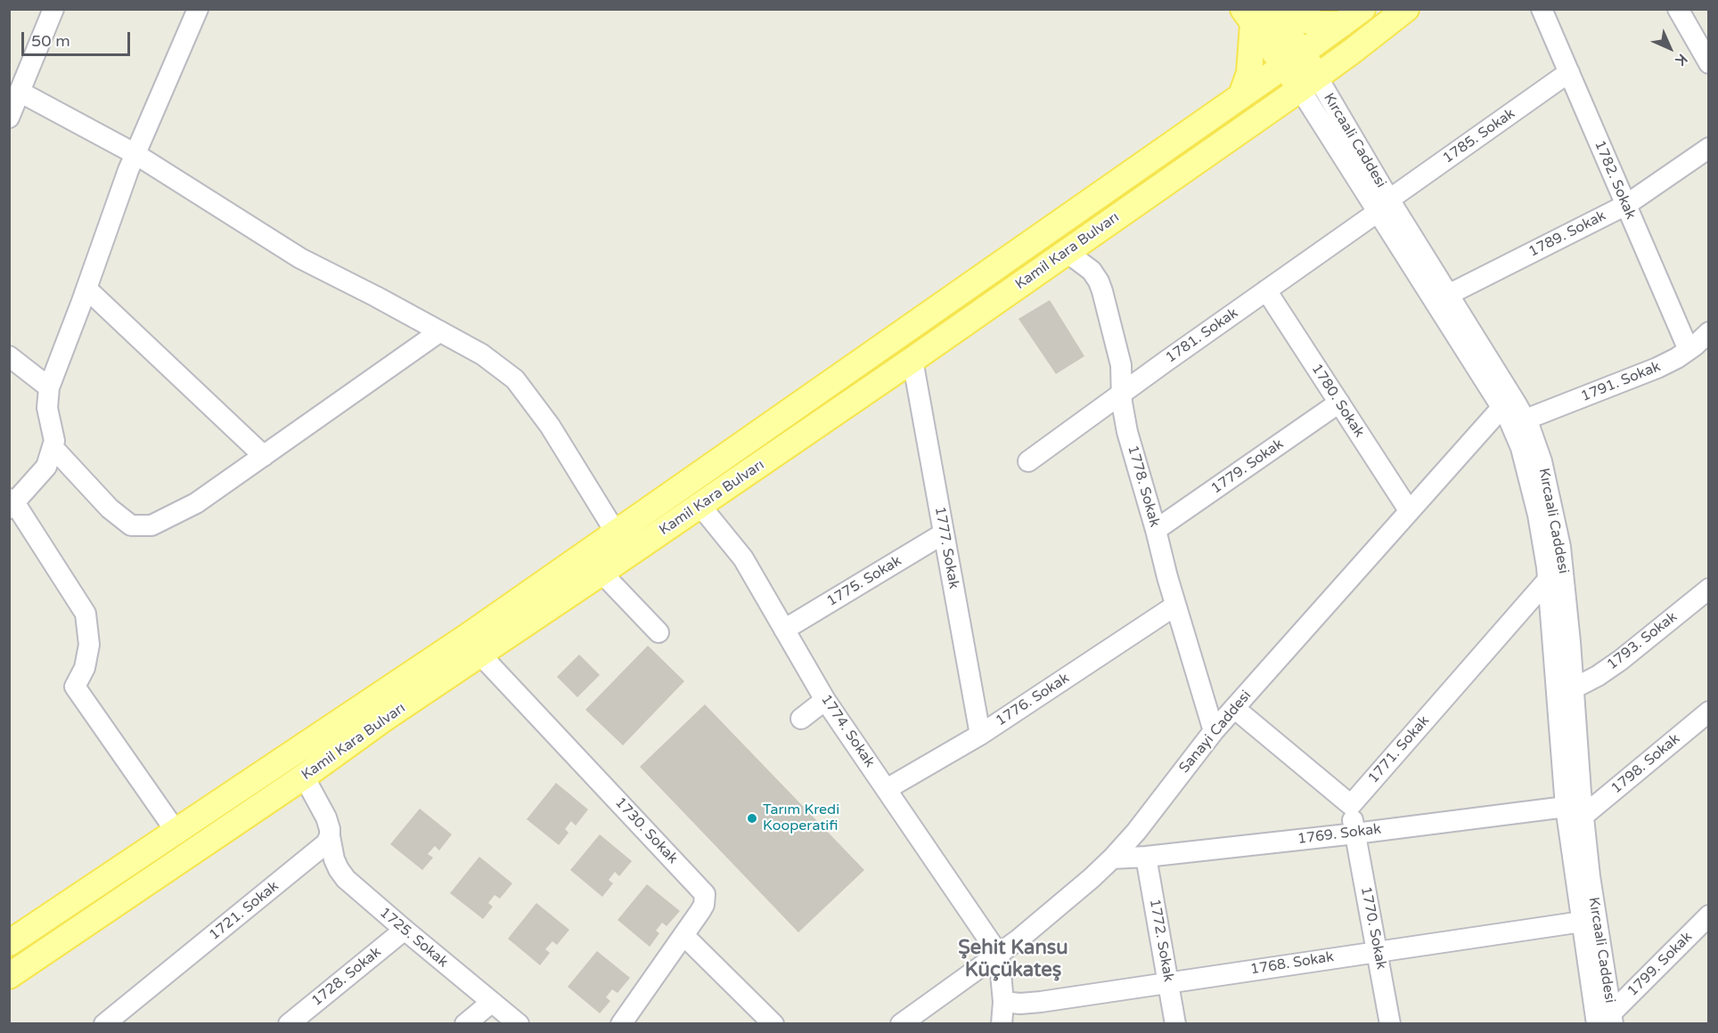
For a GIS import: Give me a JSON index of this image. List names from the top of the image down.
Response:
{
  "streets": {
    "main road": ["Kamil Kara Bulvarı"],
    "street": [
      "1785. Sokak",
      "Kırcaali Caddesi",
      "1782. Sokak",
      "1789. Sokak",
      "1781. Sokak",
      "1791. Sokak",
      "1780. Sokak",
      "1779. Sokak",
      "1778. Sokak",
      "1777. Sokak",
      "1775. Sokak",
      "1793. Sokak",
      "1776. Sokak",
      "1774. Sokak",
      "Sanayi Caddesi",
      "1771. Sokak",
      "1798. Sokak",
      "1730. Sokak",
      "1769. Sokak",
      "1721. Sokak",
      "1770. Sokak",
      "1725. Sokak",
      "1772. Sokak",
      "1768. Sokak",
      "1799. Sokak",
      "1728. Sokak"
    ]
  },
  "crossings": [
    ["1785. Sokak", "Kırcaali Caddesi"],
    ["1785. Sokak", "1782. Sokak"],
    ["1785. Sokak", "1781. Sokak"],
    ["Kırcaali Caddesi", "1789. Sokak"],
    ["Kırcaali Caddesi", "Kamil Kara Bulvarı"],
    ["Kırcaali Caddesi", "1781. Sokak"],
    ["Kırcaali Caddesi", "1791. Sokak"],
    ["Kırcaali Caddesi", "1793. Sokak"],
    ["Kırcaali Caddesi", "Sanayi Caddesi"],
    ["Kırcaali Caddesi", "1771. Sokak"],
    ["Kırcaali Caddesi", "1798. Sokak"],
    ["Kırcaali Caddesi", "1769. Sokak"],
    ["Kırcaali Caddesi", "1768. Sokak"],
    ["Kırcaali Caddesi", "1799. Sokak"],
    ["1782. Sokak", "1789. Sokak"],
    ["1782. Sokak", "1791. Sokak"],
    ["Kamil Kara Bulvarı", "1778. Sokak"],
    ["Kamil Kara Bulvarı", "1777. Sokak"],
    ["Kamil Kara Bulvarı", "1774. Sokak"],
    ["Kamil Kara Bulvarı", "1730. Sokak"],
    ["1781. Sokak", "1780. Sokak"],
    ["1781. Sokak", "1778. Sokak"],
    ["1780. Sokak", "1779. Sokak"],
    ["1780. Sokak", "Sanayi Caddesi"],
    ["1779. Sokak", "1778. Sokak"],
    ["1778. Sokak", "1776. Sokak"],
    ["1778. Sokak", "Sanayi Caddesi"],
    ["1777. Sokak", "1775. Sokak"],
    ["1777. Sokak", "1776. Sokak"],
    ["1775. Sokak", "1774. Sokak"],
    ["1776. Sokak", "1774. Sokak"],
    ["1774. Sokak", "Sanayi Caddesi"],
    ["Sanayi Caddesi", "1769. Sokak"],
    ["1771. Sokak", "1770. Sokak"],
    ["1798. Sokak", "1769. Sokak"],
    ["1769. Sokak", "1770. Sokak"],
    ["1769. Sokak", "1772. Sokak"],
    ["1721. Sokak", "1725. Sokak"],
    ["1770. Sokak", "1768. Sokak"],
    ["1725. Sokak", "1728. Sokak"],
    ["1772. Sokak", "1768. Sokak"]
  ],
  "districts": ["Şehit Kansu Küçükateş"],
  "places": ["Tarım Kredi Kooperatifi"],
  "scale_bar": "50 m",
  "north": "bottom right"
}
